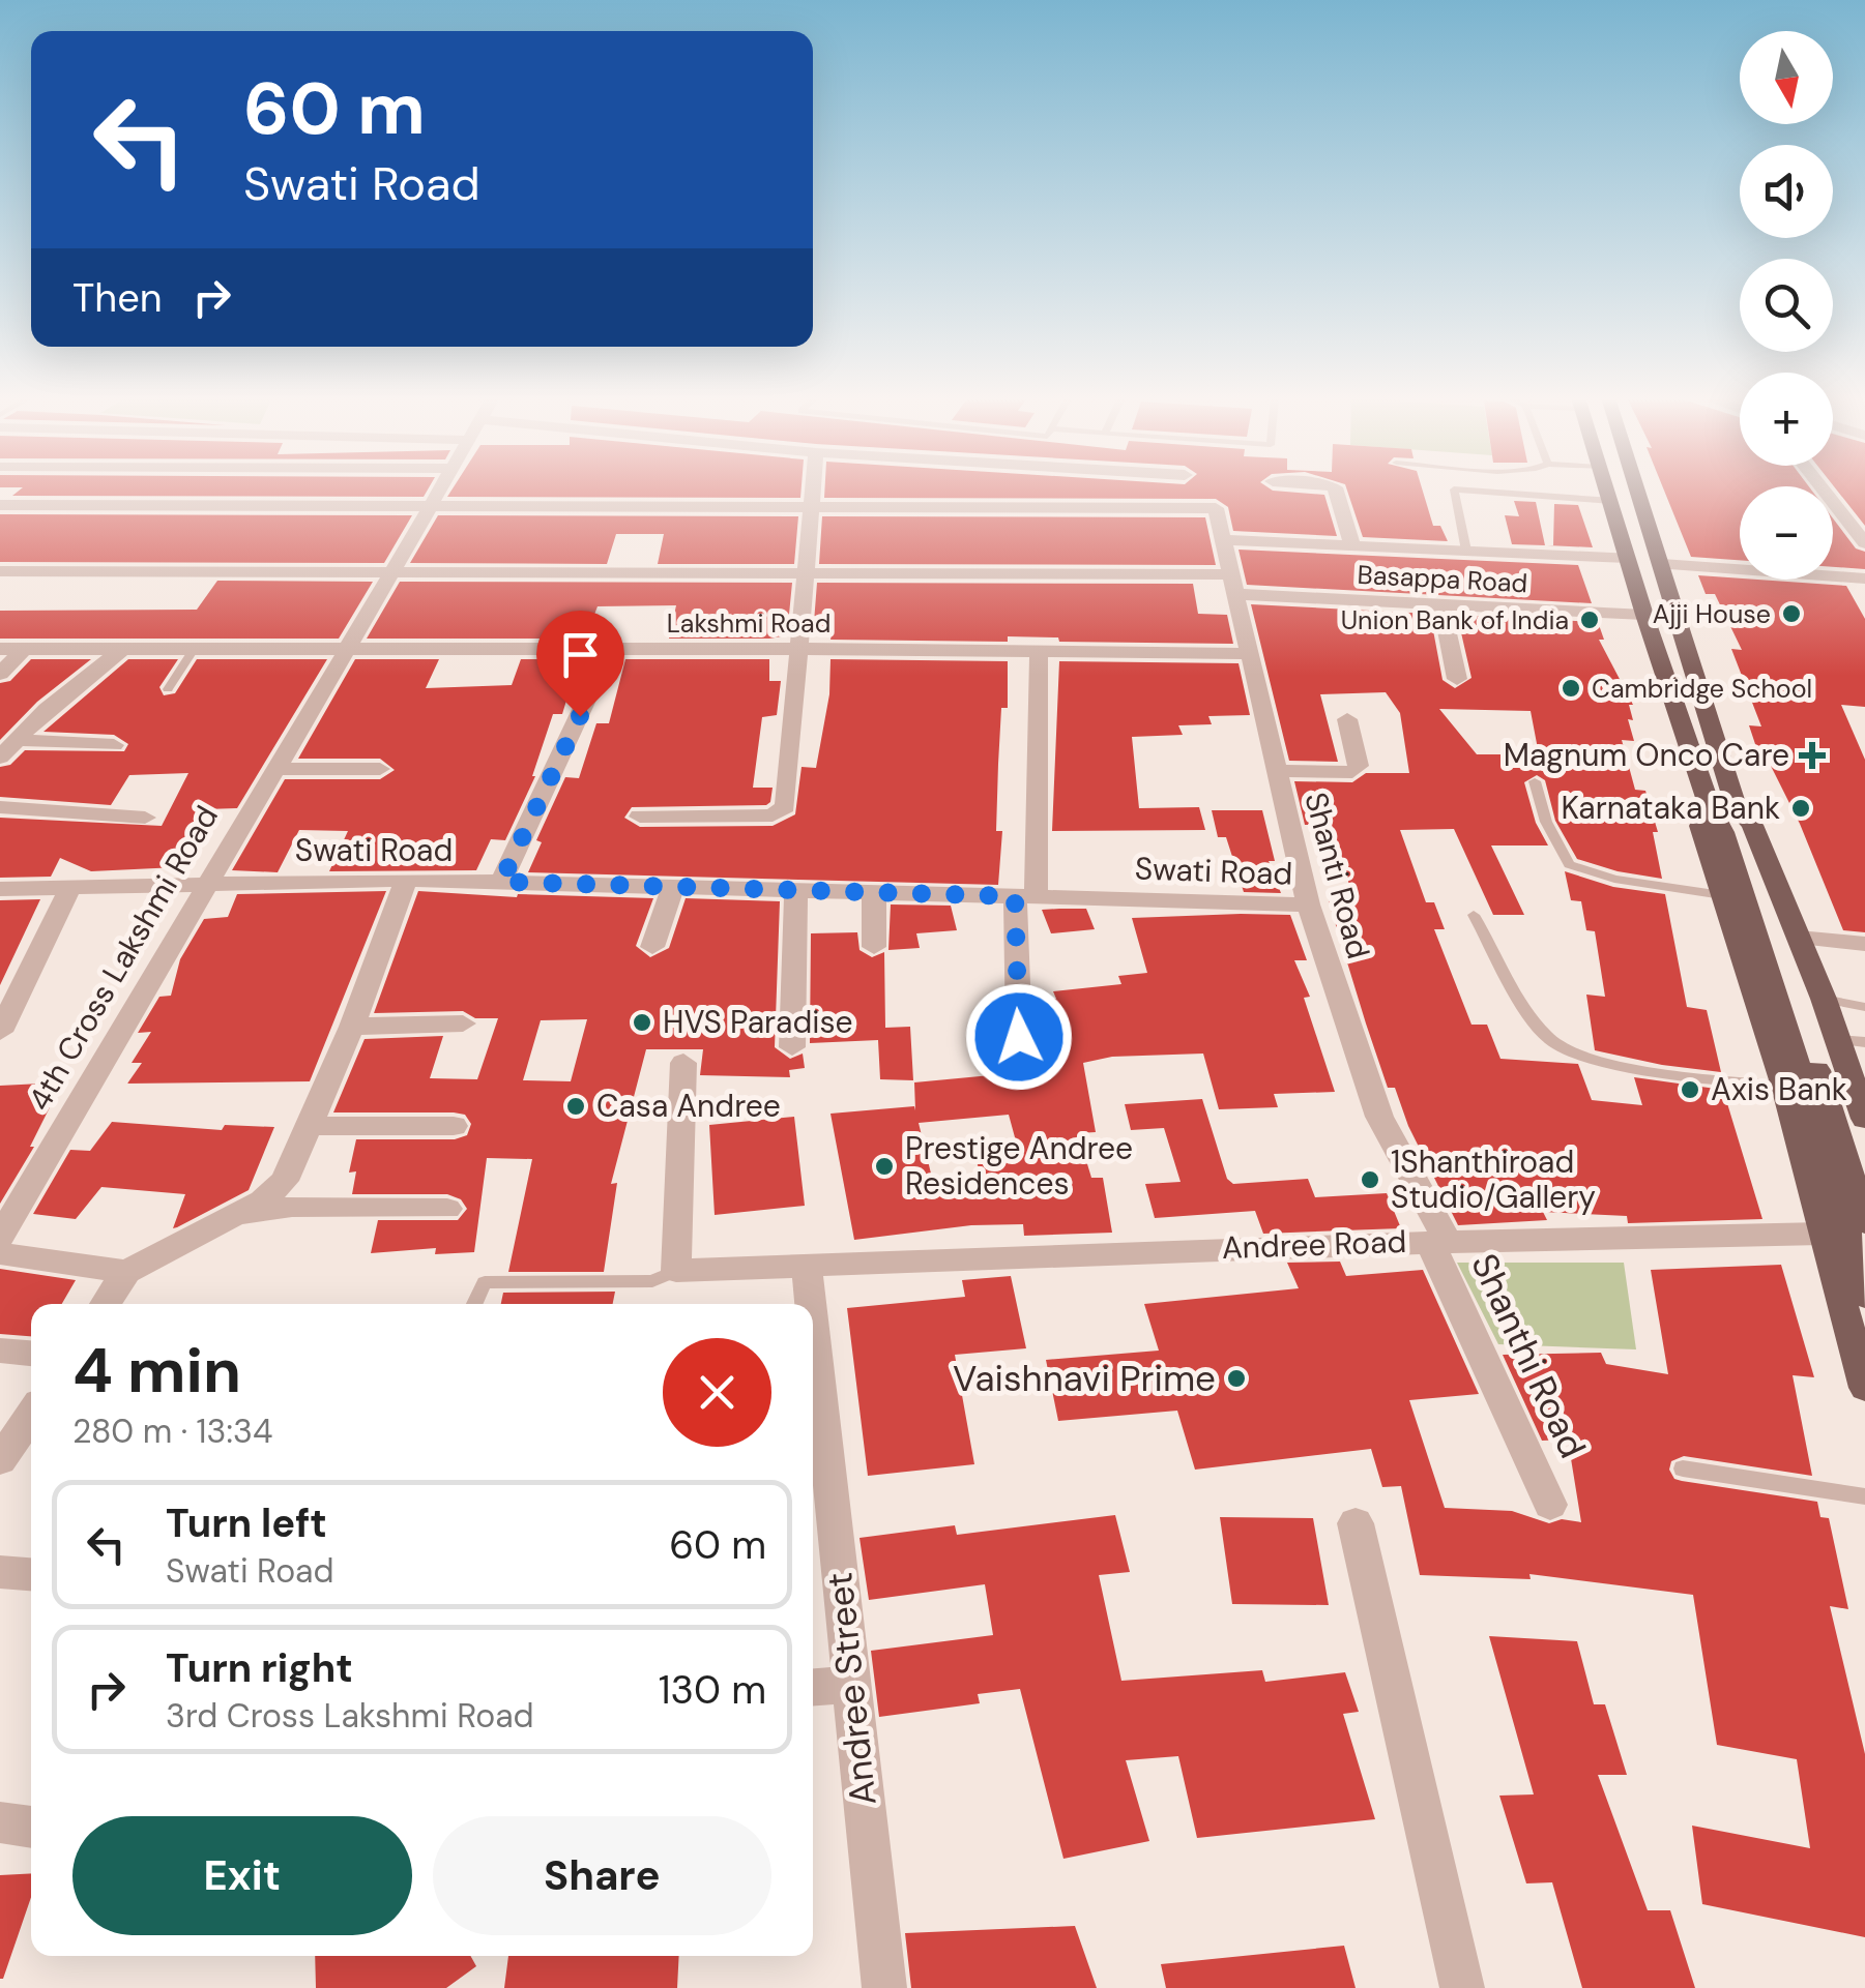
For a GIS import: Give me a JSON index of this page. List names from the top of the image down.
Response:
{
  "streets": {
    "street": [
      "Basappa Road",
      "Lakshmi Road",
      "Swati Road",
      "Shanti Road",
      "4th Cross Lakshmi Road",
      "Andree Road",
      "Shanthi Road",
      "Andree Street"
    ]
  },
  "crossings": [
    ["Basappa Road", "Shanti Road"],
    ["Basappa Road", "4th Cross Lakshmi Road"],
    ["Lakshmi Road", "Shanti Road"],
    ["Lakshmi Road", "4th Cross Lakshmi Road"],
    ["Swati Road", "Shanti Road"],
    ["Swati Road", "4th Cross Lakshmi Road"],
    ["Shanti Road", "Andree Road"],
    ["Shanti Road", "Shanthi Road"],
    ["Andree Road", "Shanthi Road"],
    ["Andree Road", "Andree Street"]
  ],
  "places": {
    "other": [
      "Ajji House",
      "Union Bank of India",
      "Cambridge School",
      "Karnataka Bank",
      "HVS Paradise",
      "Axis Bank",
      "Casa Andree",
      "Prestige Andree Residences",
      "1Shanthiroad Studio/Gallery",
      "Vaishnavi Prime"
    ],
    "health": ["Magnum Onco Care"]
  },
  "north": "bottom",
  "page": {
    "map_buttons": ["+", "−"],
    "turn": ["60 m", "Swati Road"],
    "then": "Then",
    "heading": ["4 min", "280 m · 13:34"],
    "list": [
      {
        "name": "Turn left",
        "note": "Swati Road",
        "value": "60 m"
      },
      {
        "name": "Turn right",
        "note": "3rd Cross Lakshmi Road",
        "value": "130 m"
      }
    ],
    "buttons": ["Exit", "Share"]
  }
}
